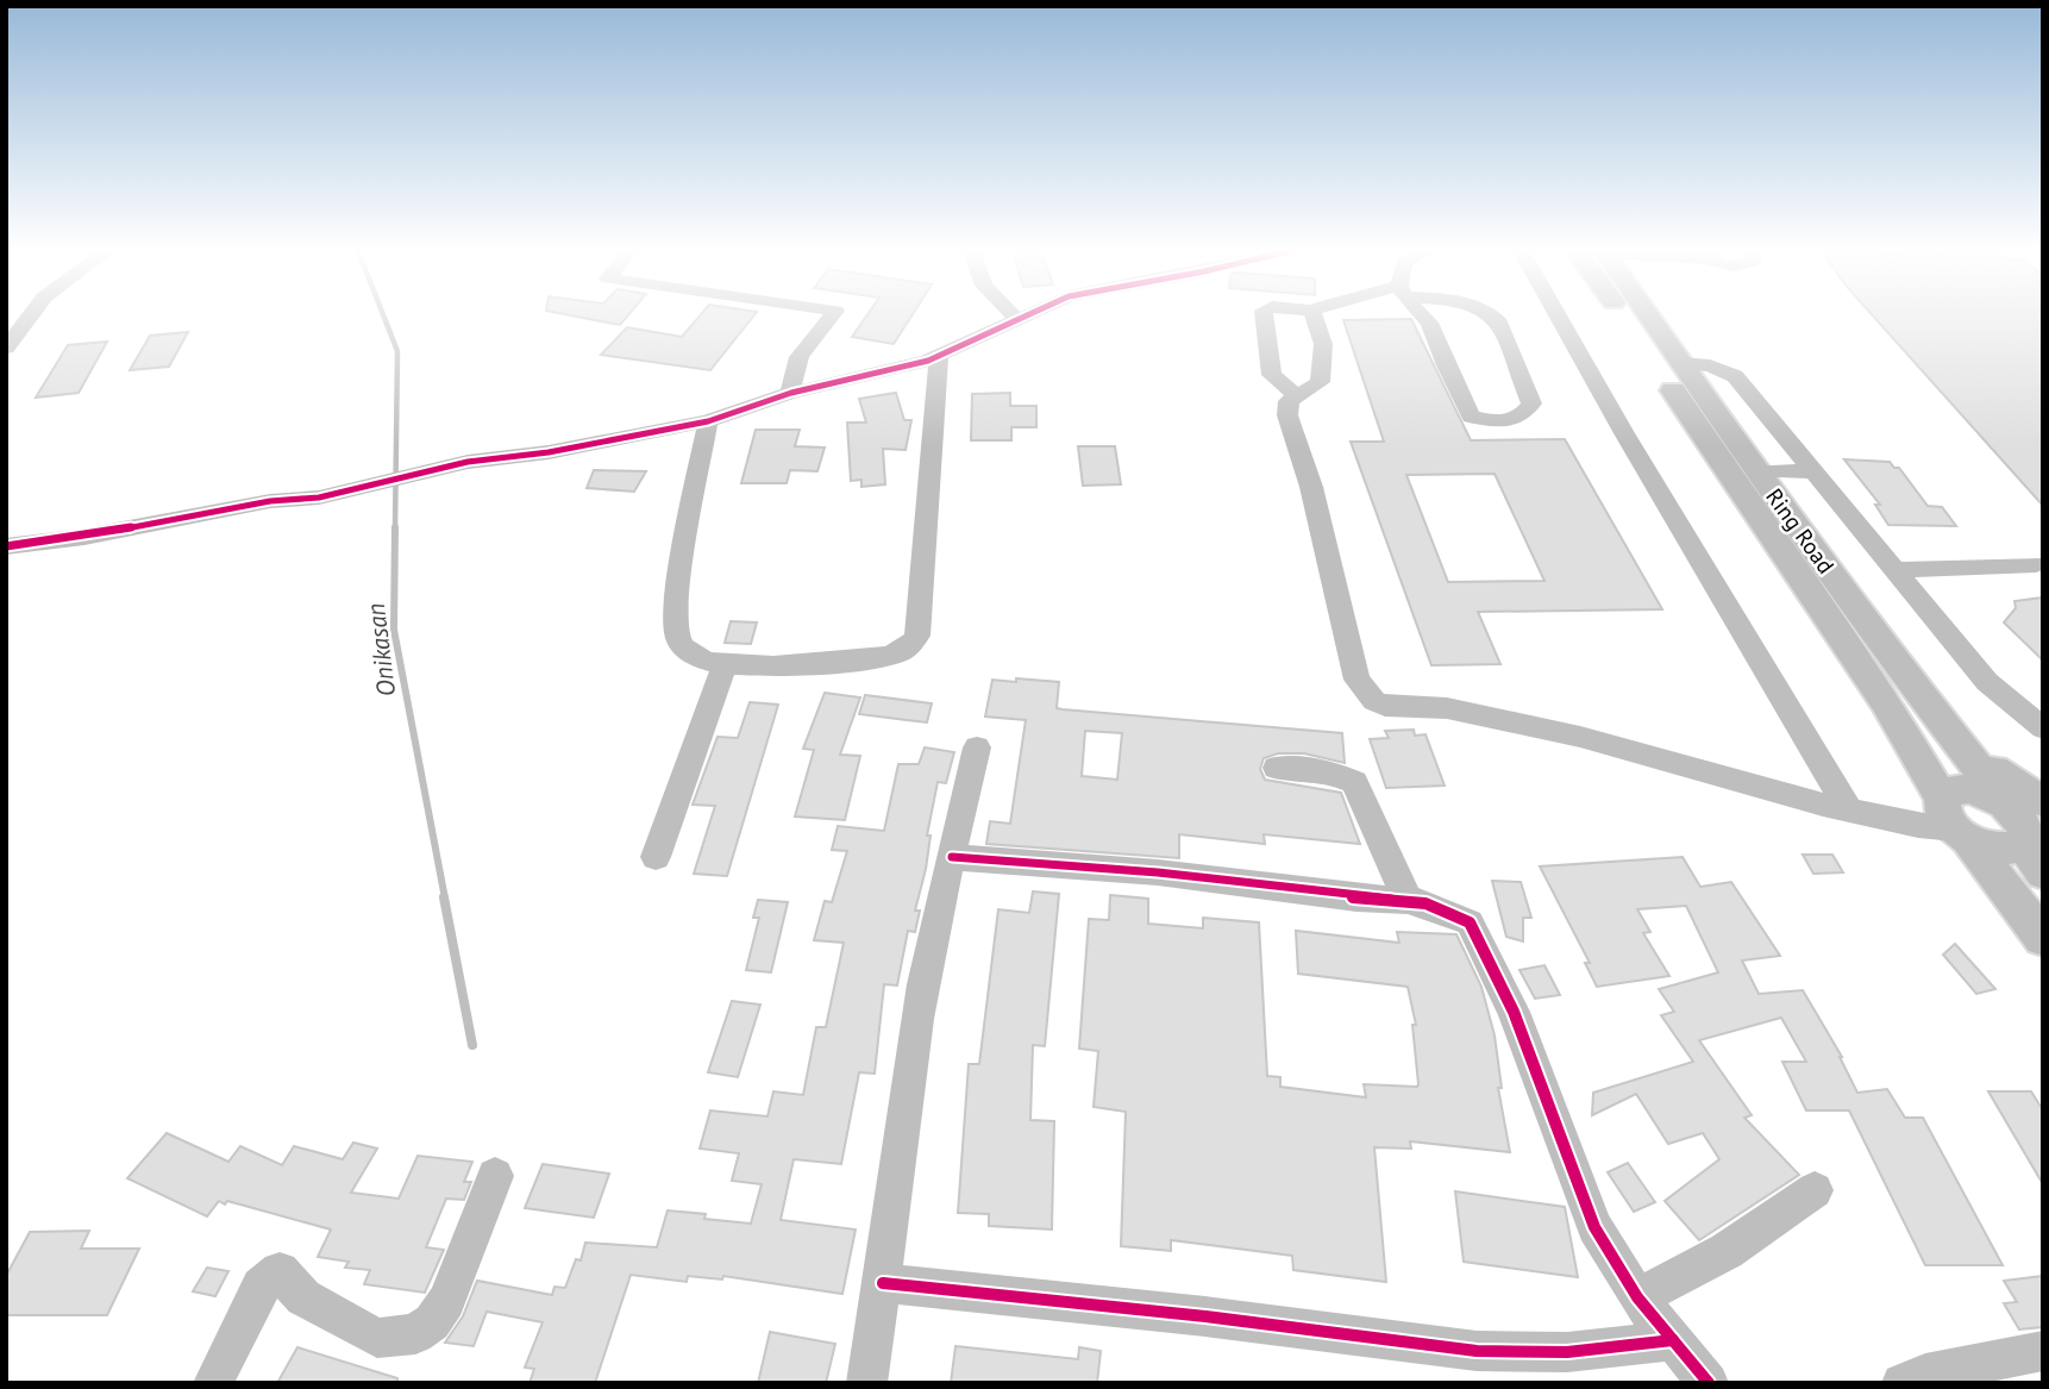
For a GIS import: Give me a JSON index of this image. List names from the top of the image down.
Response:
{
  "streets": {
    "main road": ["Ring Road"]
  },
  "water": ["Onikasan"]
}
